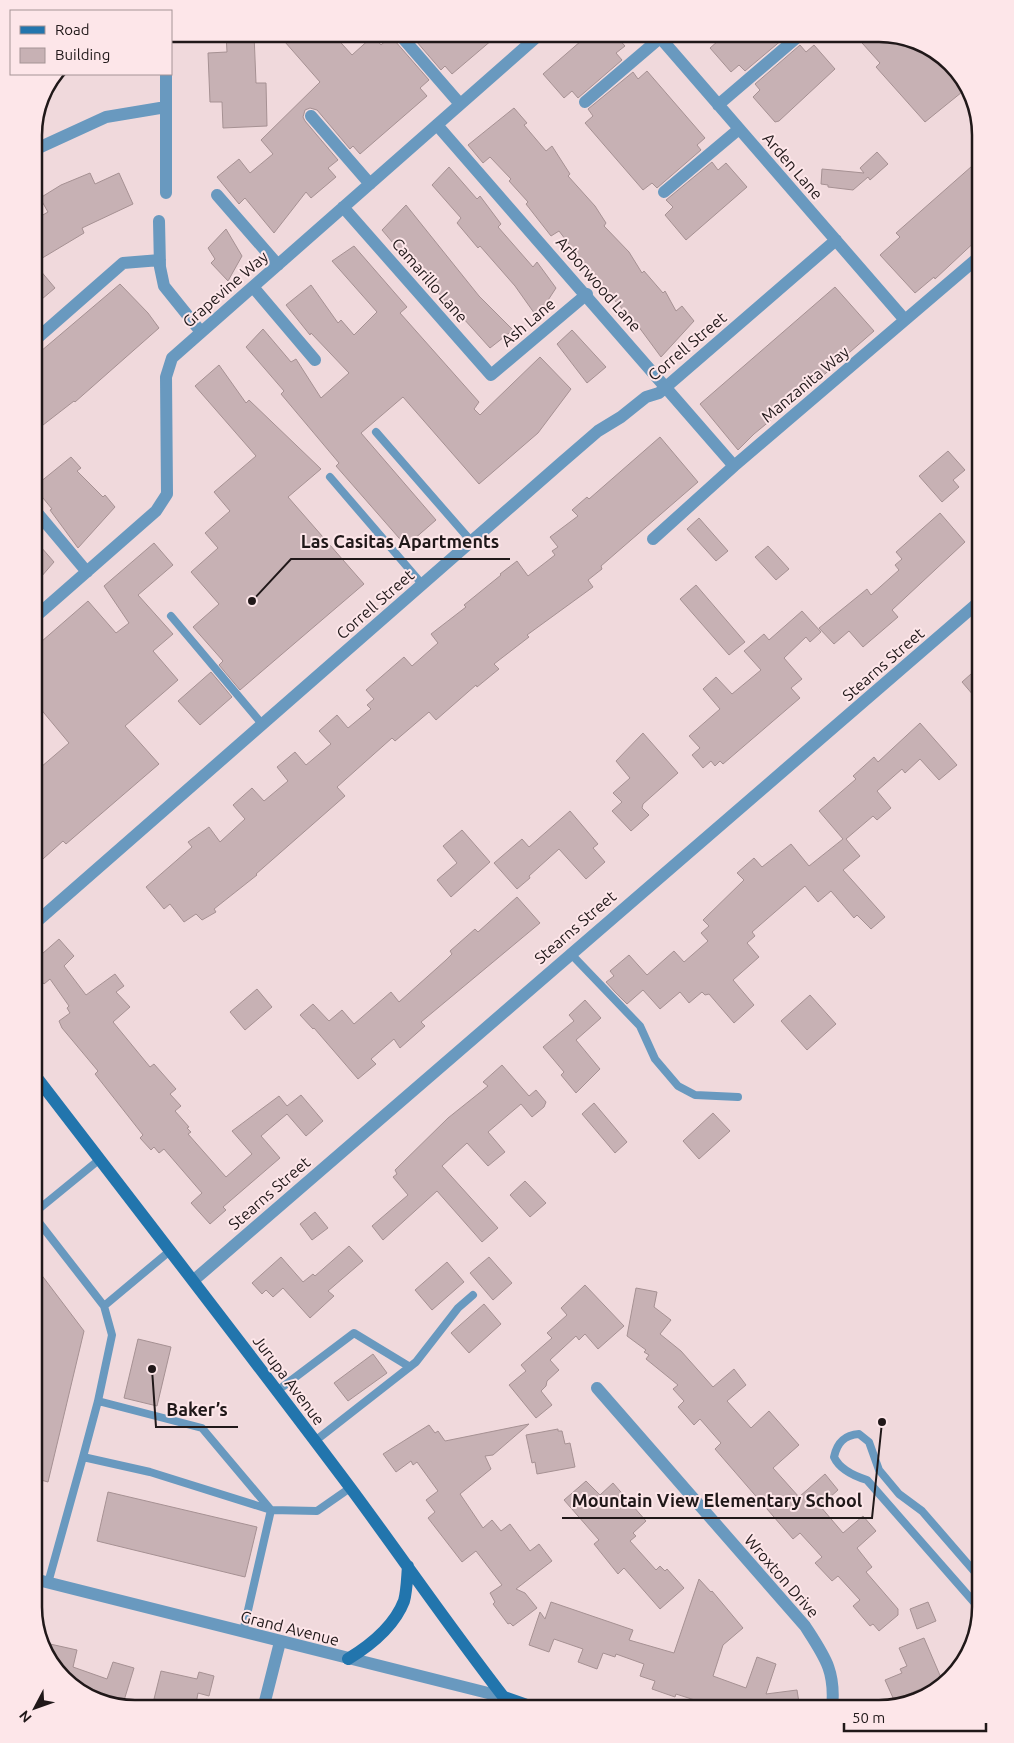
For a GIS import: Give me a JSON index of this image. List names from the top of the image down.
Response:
{
  "streets": {
    "main road": ["Jurupa Avenue", "Grand Avenue"],
    "street": [
      "Arden Lane",
      "Camarillo Lane",
      "Arborwood Lane",
      "Grapevine Way",
      "Ash Lane",
      "Correll Street",
      "Manzanita Way",
      "Stearns Street",
      "Wroxton Drive"
    ]
  },
  "crossings": [
    ["Arden Lane", "Correll Street"],
    ["Arden Lane", "Manzanita Way"],
    ["Camarillo Lane", "Grapevine Way"],
    ["Camarillo Lane", "Ash Lane"],
    ["Arborwood Lane", "Grapevine Way"],
    ["Arborwood Lane", "Ash Lane"],
    ["Arborwood Lane", "Correll Street"],
    ["Arborwood Lane", "Manzanita Way"],
    ["Stearns Street", "Jurupa Avenue"],
    ["Jurupa Avenue", "Grand Avenue"]
  ],
  "places": ["Las Casitas Apartments", "Baker’s", "Mountain View Elementary School"],
  "legend": ["Road", "Building"],
  "scale_bar": "50 m",
  "north": "bottom left"
}
